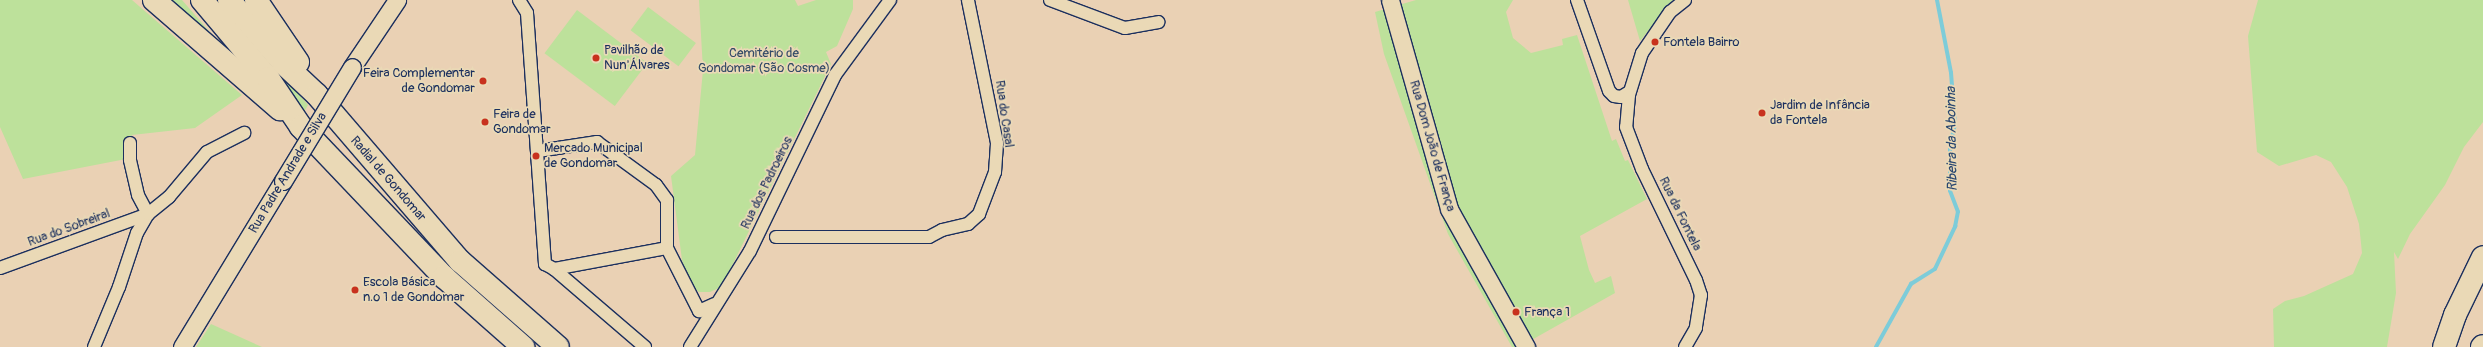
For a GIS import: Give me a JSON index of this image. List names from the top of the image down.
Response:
{
  "streets": {
    "highway": ["Radial de Gondomar"],
    "main road": ["Rua Dom João de França", "Rua Padre Andrade e Silva"],
    "street": [
      "Rua do Casal",
      "Rua dos Padroeiros",
      "Rua da Fontela",
      "Rua do Sobreiral"
    ]
  },
  "water": ["Ribeira da Aboinha"],
  "parks": ["Cemitério de Gondomar (São Cosme)"],
  "places": [
    "Fontela Bairro",
    "Pavilhão de Nun'Álvares",
    "Feira Complementar de Gondomar",
    "Jardim de Infância da Fontela",
    "Feira de Gondomar",
    "Mercado Municipal de Gondomar",
    "Escola Básica n.º 1 de Gondomar",
    "França 1"
  ]
}
